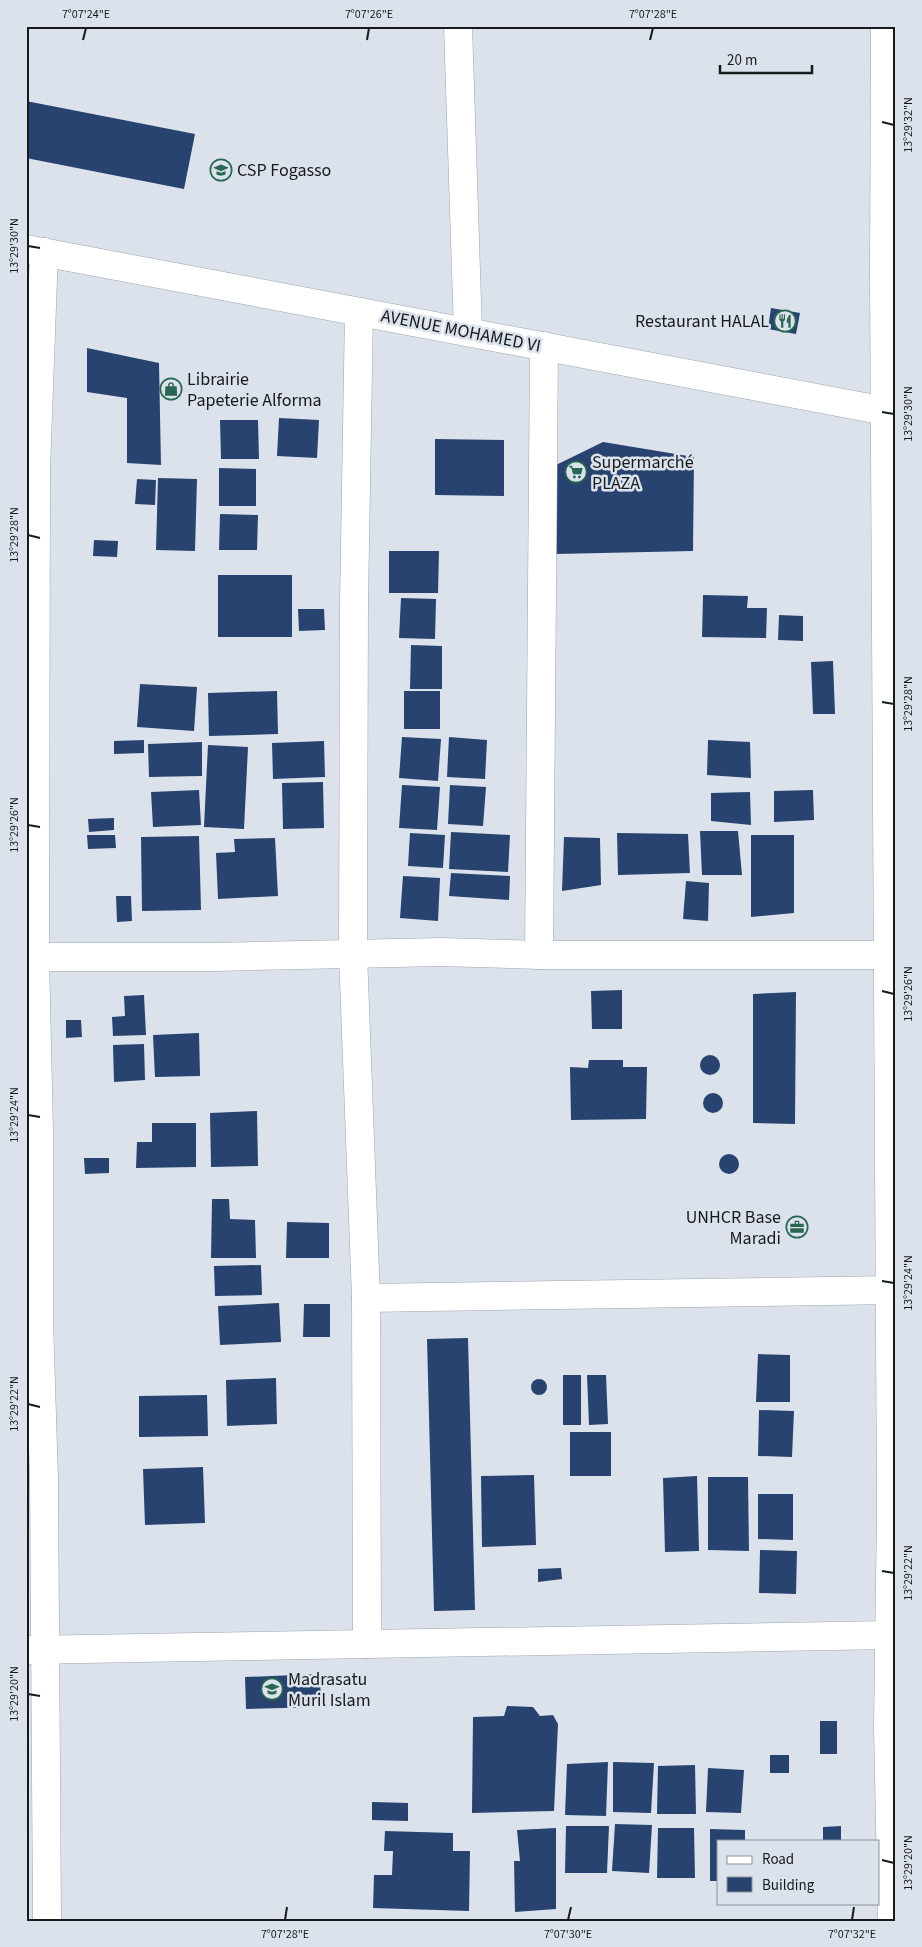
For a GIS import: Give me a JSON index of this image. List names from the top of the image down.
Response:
{
  "streets": {
    "street": ["AVENUE MOHAMED VI"]
  },
  "places": {
    "school or university": ["CSP Fogasso", "Madrasatu Muril Islam"],
    "restaurant": ["Restaurant HALAL"],
    "shop": ["Librairie Papeterie Alforma"],
    "supermarket": ["Supermarché PLAZA"],
    "office": ["UNHCR Base Maradi"]
  },
  "legend": ["Road", "Building"],
  "scale_bar": "20 m",
  "coordinates": [
    "7°07'24\"E",
    "7°07'26\"E",
    "7°07'28\"E",
    "13°29'32\"N",
    "13°29'30\"N",
    "13°29'28\"N",
    "13°29'26\"N",
    "13°29'24\"N",
    "13°29'22\"N",
    "13°29'20\"N",
    "7°07'30\"E",
    "7°07'32\"E"
  ]
}
